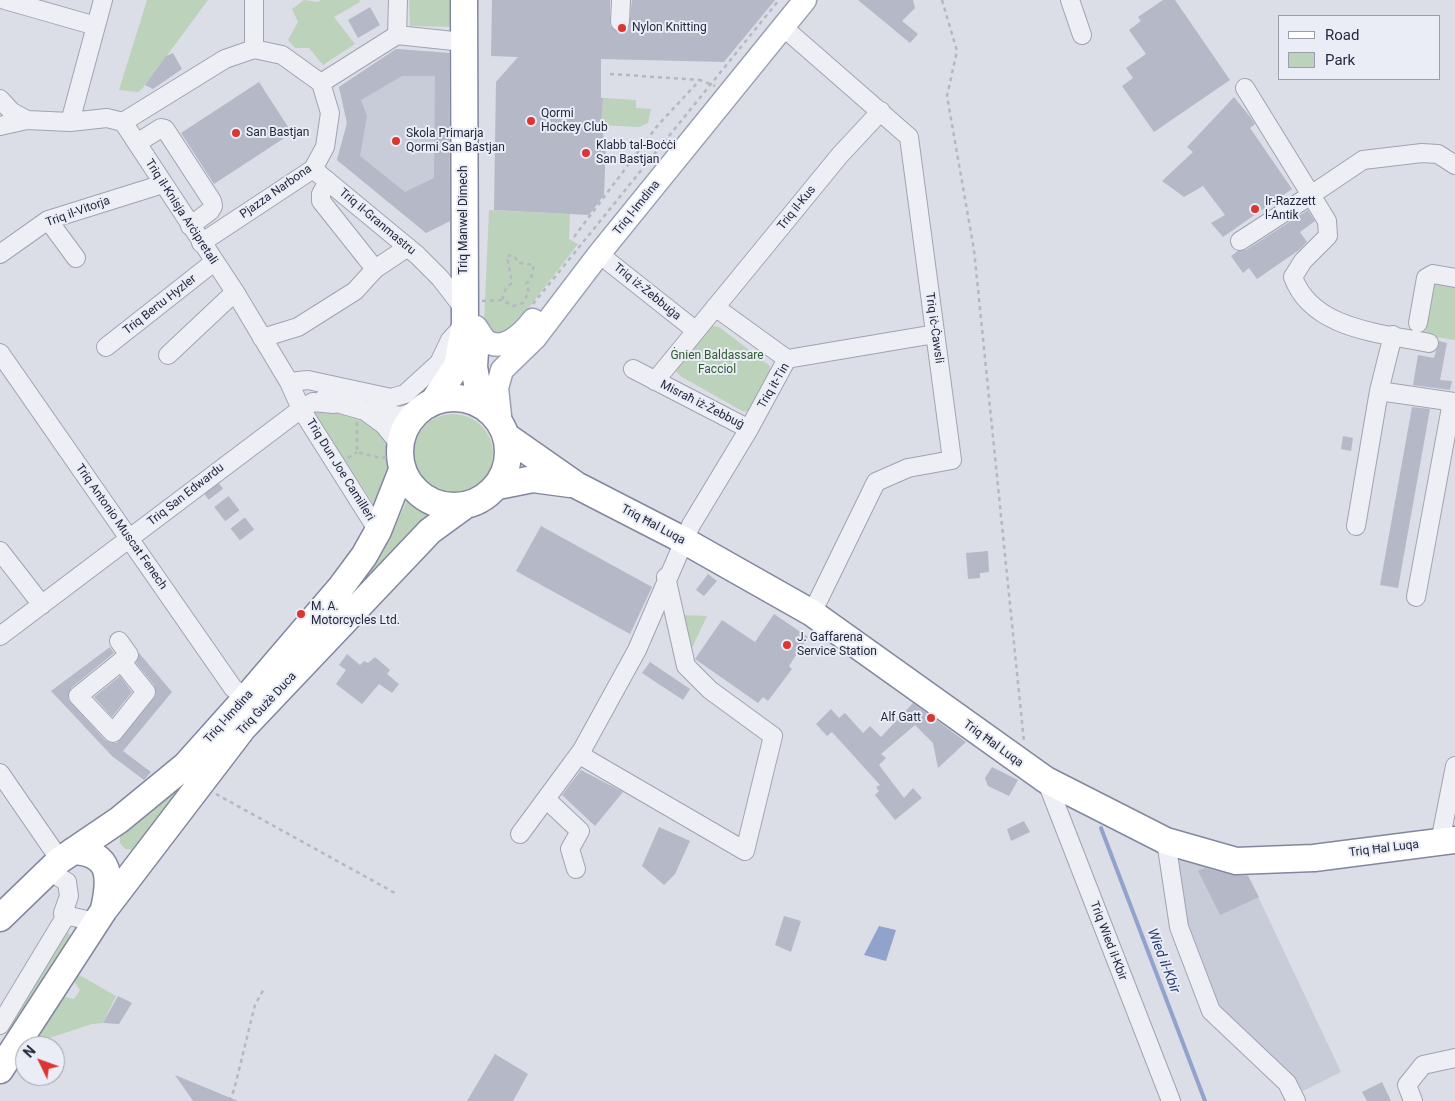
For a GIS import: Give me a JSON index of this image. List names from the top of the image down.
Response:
{
  "streets": {
    "highway": [
      "Triq l-Imdina",
      "Triq Manwel Dimech",
      "Triq Ħal Luqa",
      "Triq Ġużè Duca"
    ],
    "street": [
      "Pjazza Narbona",
      "Triq il-Kus",
      "Triq il-Vitorja",
      "Triq il-Knisja Arċipretali",
      "Triq il-Granmastru",
      "Triq iż-Żebbuġa",
      "Triq Bertu Hyzler",
      "Triq iċ-Ċawsli",
      "Triq it-Tin",
      "Misraħ iż-Żebbuġ",
      "Triq Dun Joe Camilleri",
      "Triq San Edwardu",
      "Triq Antonio Muscat Fenech",
      "Triq Wied il-Kbir"
    ]
  },
  "crossings": [
    ["Pjazza Narbona", "Triq il-Knisja Arċipretali"],
    ["Pjazza Narbona", "Triq il-Granmastru"],
    ["Triq l-Imdina", "Triq Manwel Dimech"],
    ["Triq l-Imdina", "Triq iż-Żebbuġa"],
    ["Triq l-Imdina", "Triq iċ-Ċawsli"],
    ["Triq l-Imdina", "Triq Dun Joe Camilleri"],
    ["Triq l-Imdina", "Triq Ħal Luqa"],
    ["Triq l-Imdina", "Triq Antonio Muscat Fenech"],
    ["Triq l-Imdina", "Triq Ġużè Duca"],
    ["Triq il-Kus", "Triq iċ-Ċawsli"],
    ["Triq il-Kus", "Misraħ iż-Żebbuġ"],
    ["Triq il-Vitorja", "Triq il-Knisja Arċipretali"],
    ["Triq il-Knisja Arċipretali", "Triq Bertu Hyzler"],
    ["Triq il-Knisja Arċipretali", "Triq Dun Joe Camilleri"],
    ["Triq il-Knisja Arċipretali", "Triq San Edwardu"],
    ["Triq Manwel Dimech", "Triq il-Granmastru"],
    ["Triq Manwel Dimech", "Triq Ħal Luqa"],
    ["Triq Manwel Dimech", "Triq Ġużè Duca"],
    ["Triq iż-Żebbuġa", "Misraħ iż-Żebbuġ"],
    ["Triq iċ-Ċawsli", "Triq it-Tin"],
    ["Triq iċ-Ċawsli", "Triq Ħal Luqa"],
    ["Triq it-Tin", "Misraħ iż-Żebbuġ"],
    ["Triq it-Tin", "Triq Ħal Luqa"],
    ["Triq Dun Joe Camilleri", "Triq San Edwardu"],
    ["Triq San Edwardu", "Triq Antonio Muscat Fenech"],
    ["Triq Ħal Luqa", "Triq Ġużè Duca"],
    ["Triq Ħal Luqa", "Triq Wied il-Kbir"]
  ],
  "water": ["Wied il-Kbir"],
  "parks": ["Ġnien Baldassare Facciol"],
  "places": [
    "Nylon Knitting",
    "Qormi Hockey Club",
    "San Bastjan",
    "Skola Primarja Qormi San Bastjan",
    "Klabb tal-Boċċi San Bastjan",
    "Ir-Razzett l-Antik",
    "M. A. Motorcycles Ltd.",
    "J. Gaffarena Service Station",
    "Alf Gatt"
  ],
  "legend": ["Road", "Park"],
  "north": "top left"
}
